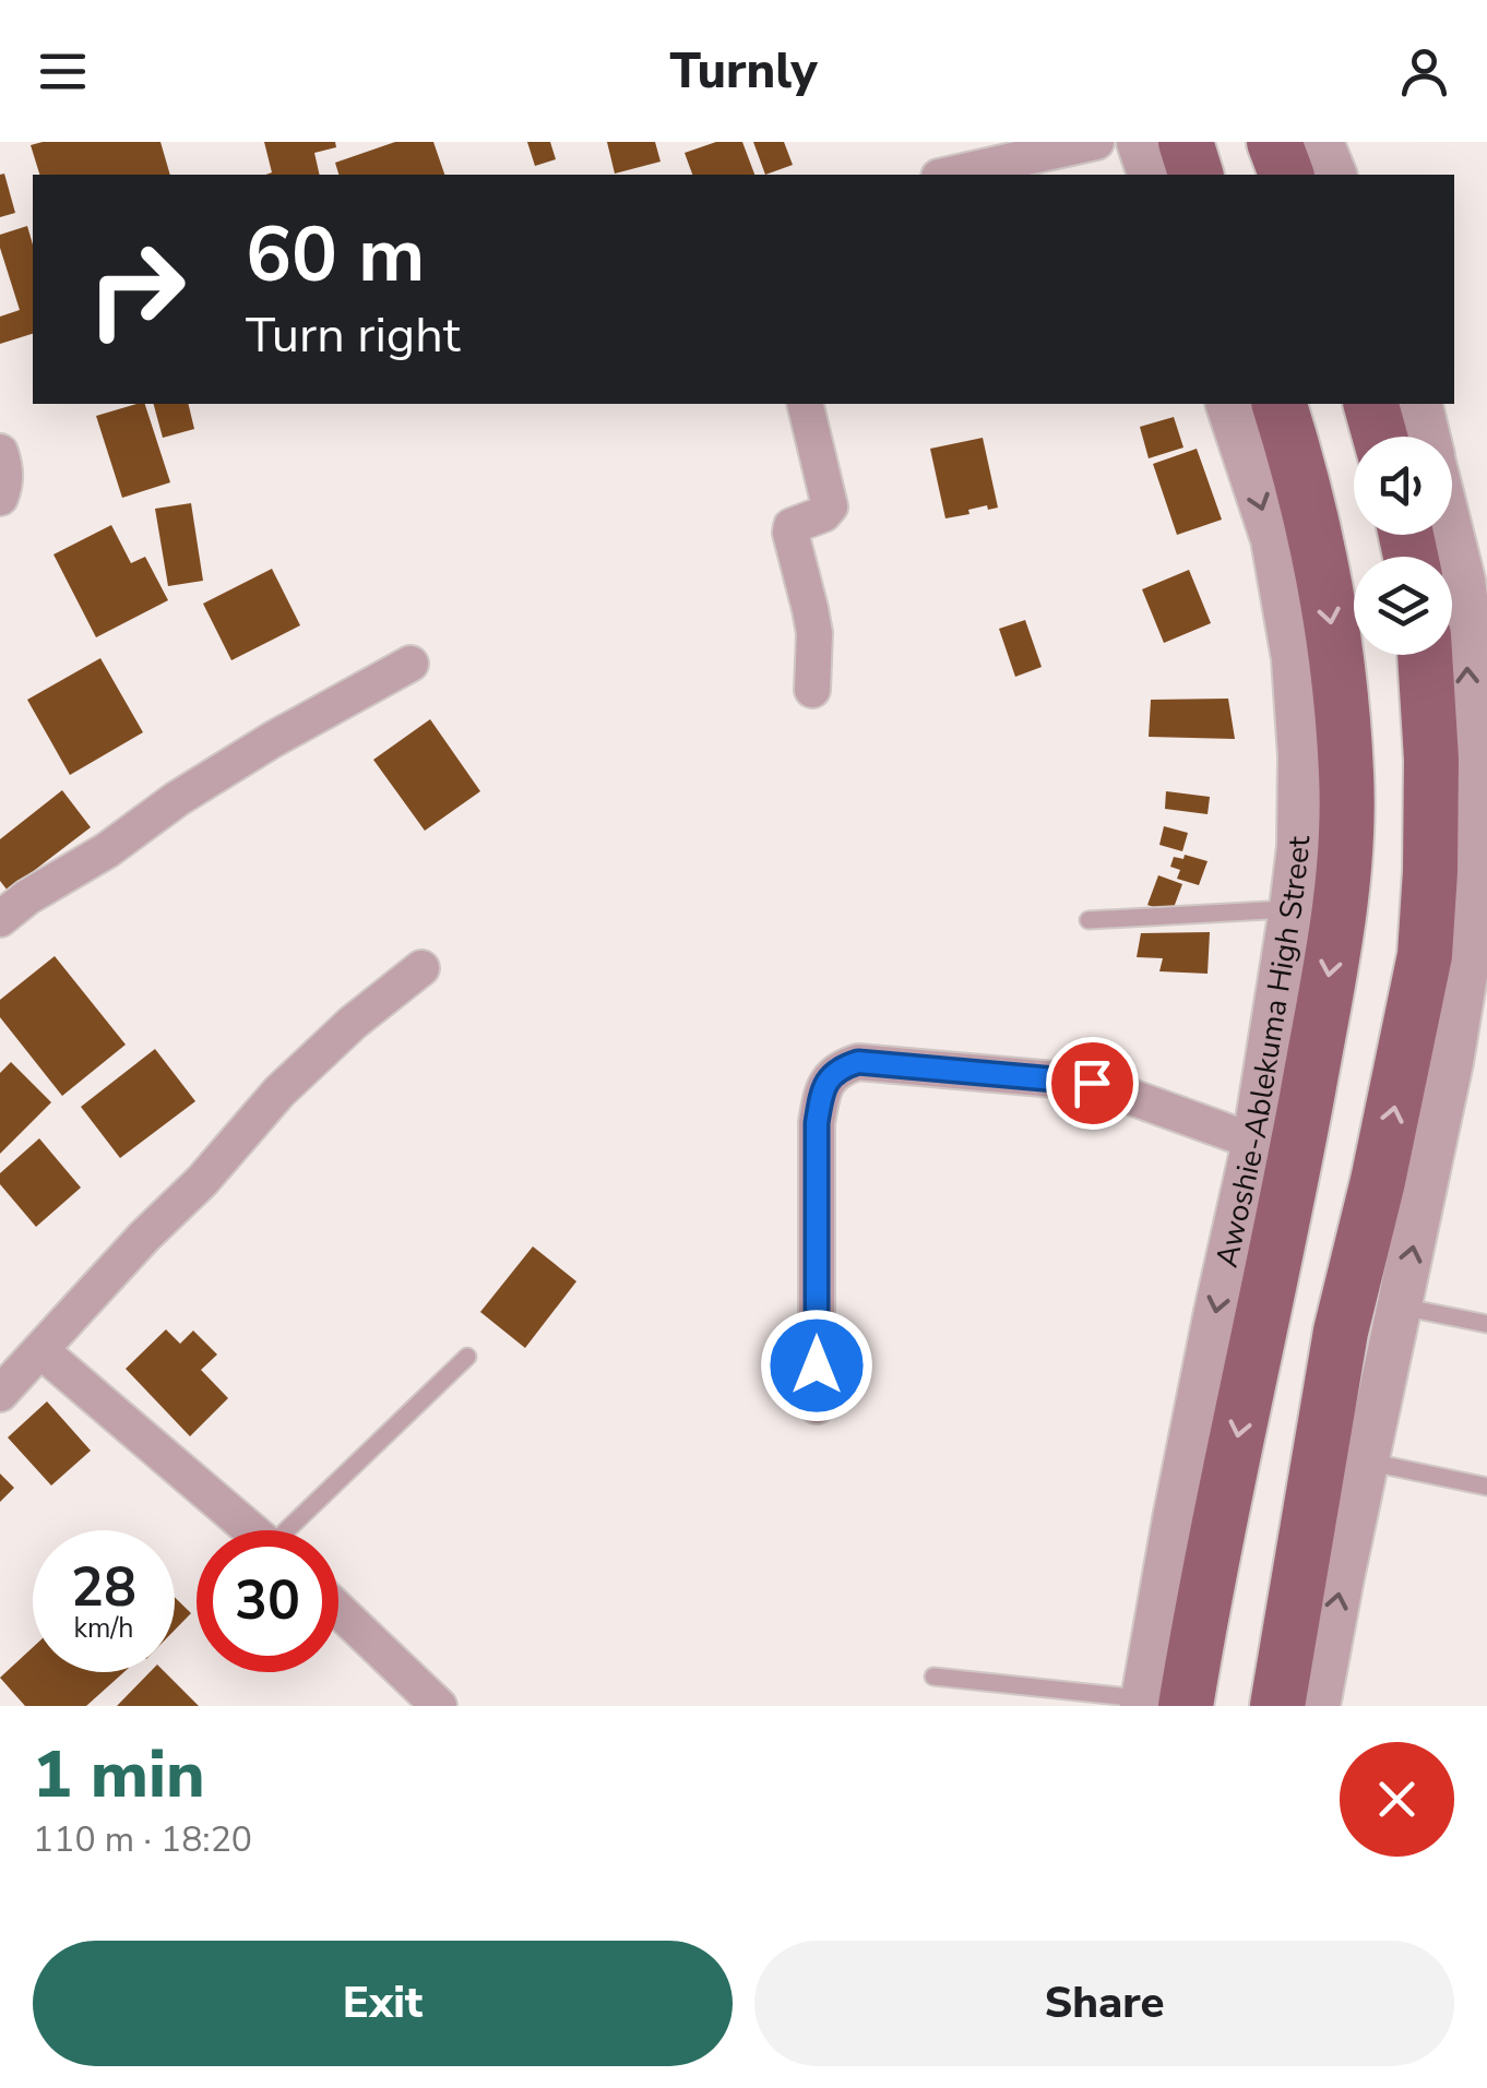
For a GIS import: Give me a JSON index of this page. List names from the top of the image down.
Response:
{
  "streets": {
    "main road": ["Awoshie-Ablekuma High Street"]
  },
  "page": {
    "header": "Turnly",
    "turn": ["60 m", "Turn right"],
    "speed": "28 km/h",
    "limit": "30",
    "heading": ["1 min", "110 m · 18:20"],
    "buttons": ["Exit", "Share"]
  }
}
